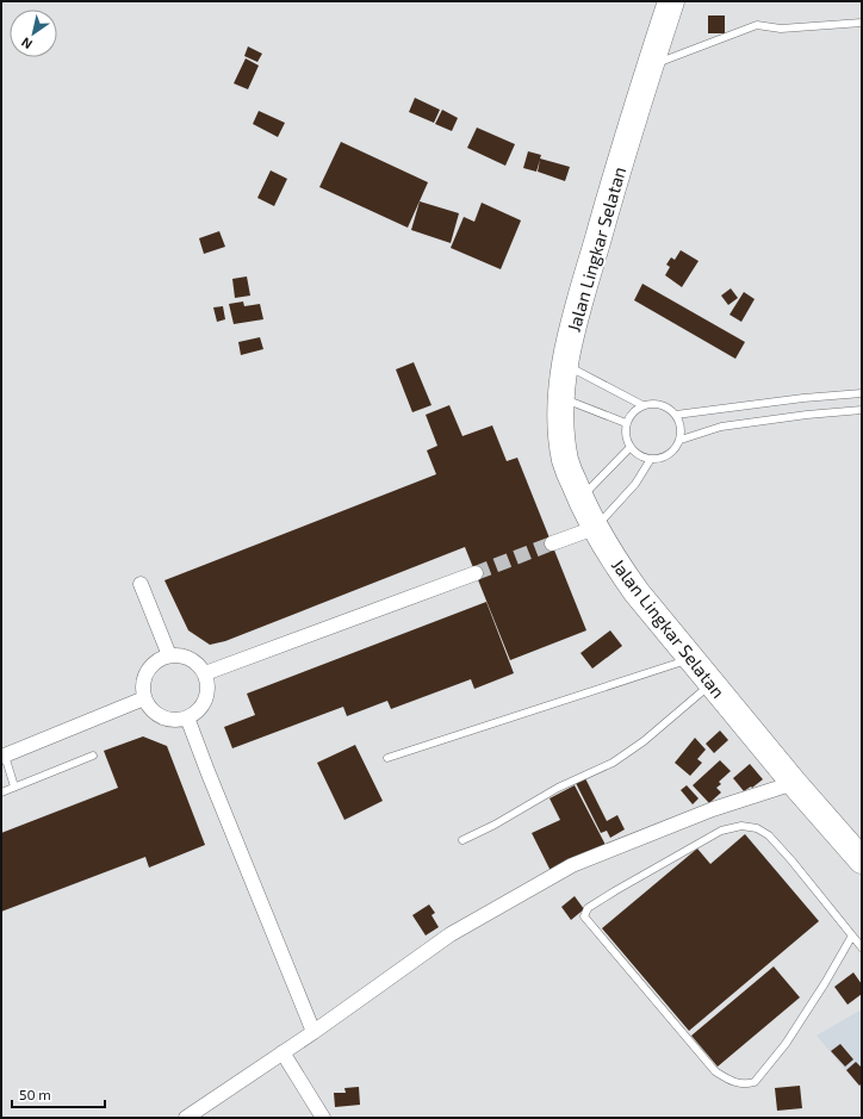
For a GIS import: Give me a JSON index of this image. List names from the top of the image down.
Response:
{
  "streets": {
    "highway": ["Jalan Lingkar Selatan"]
  },
  "scale_bar": "50 m",
  "north": "bottom left"
}
